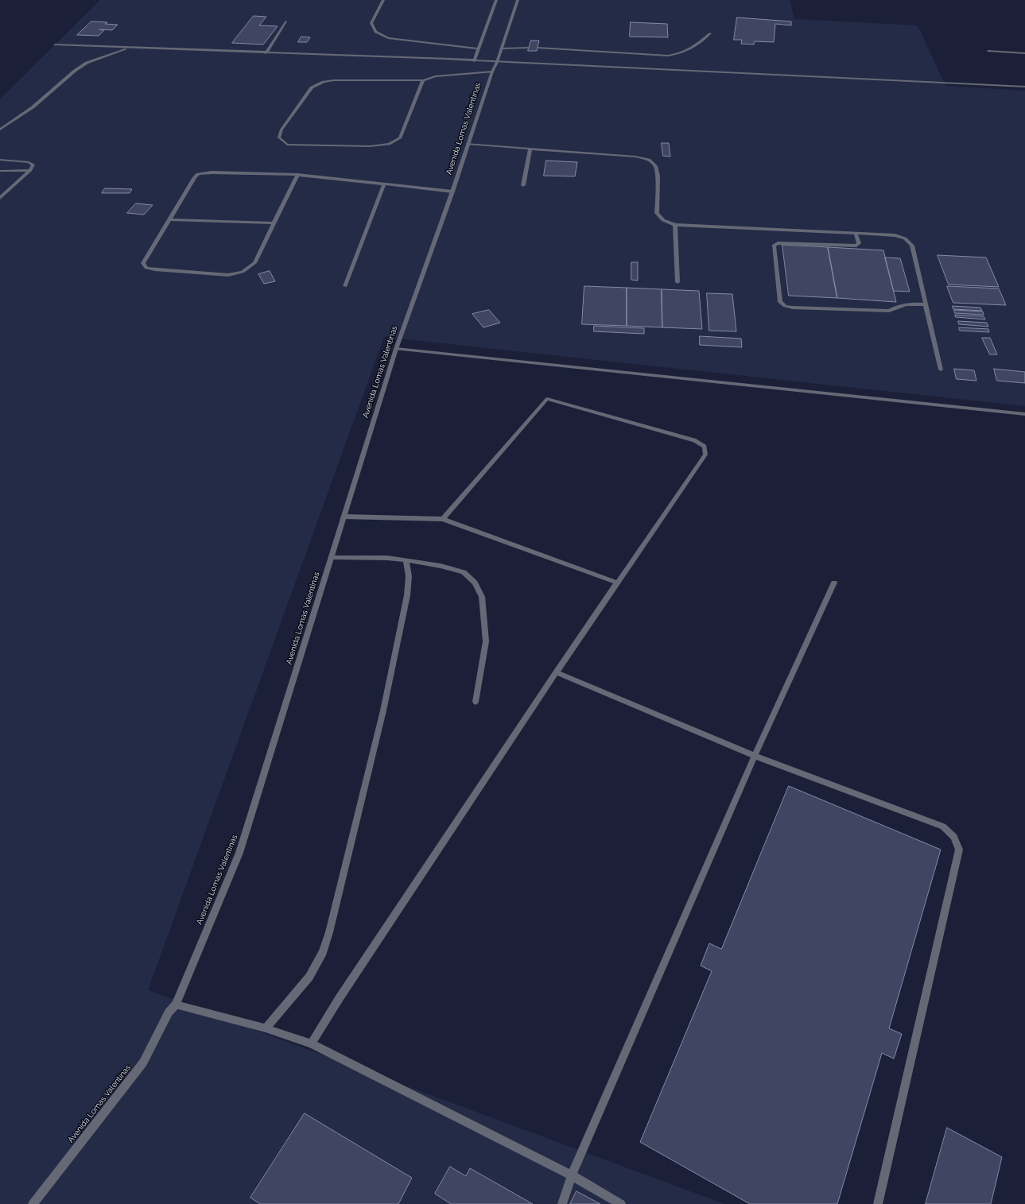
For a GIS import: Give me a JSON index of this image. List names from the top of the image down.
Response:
{
  "streets": {
    "street": ["Avenida Lomas Valentinas"]
  }
}
